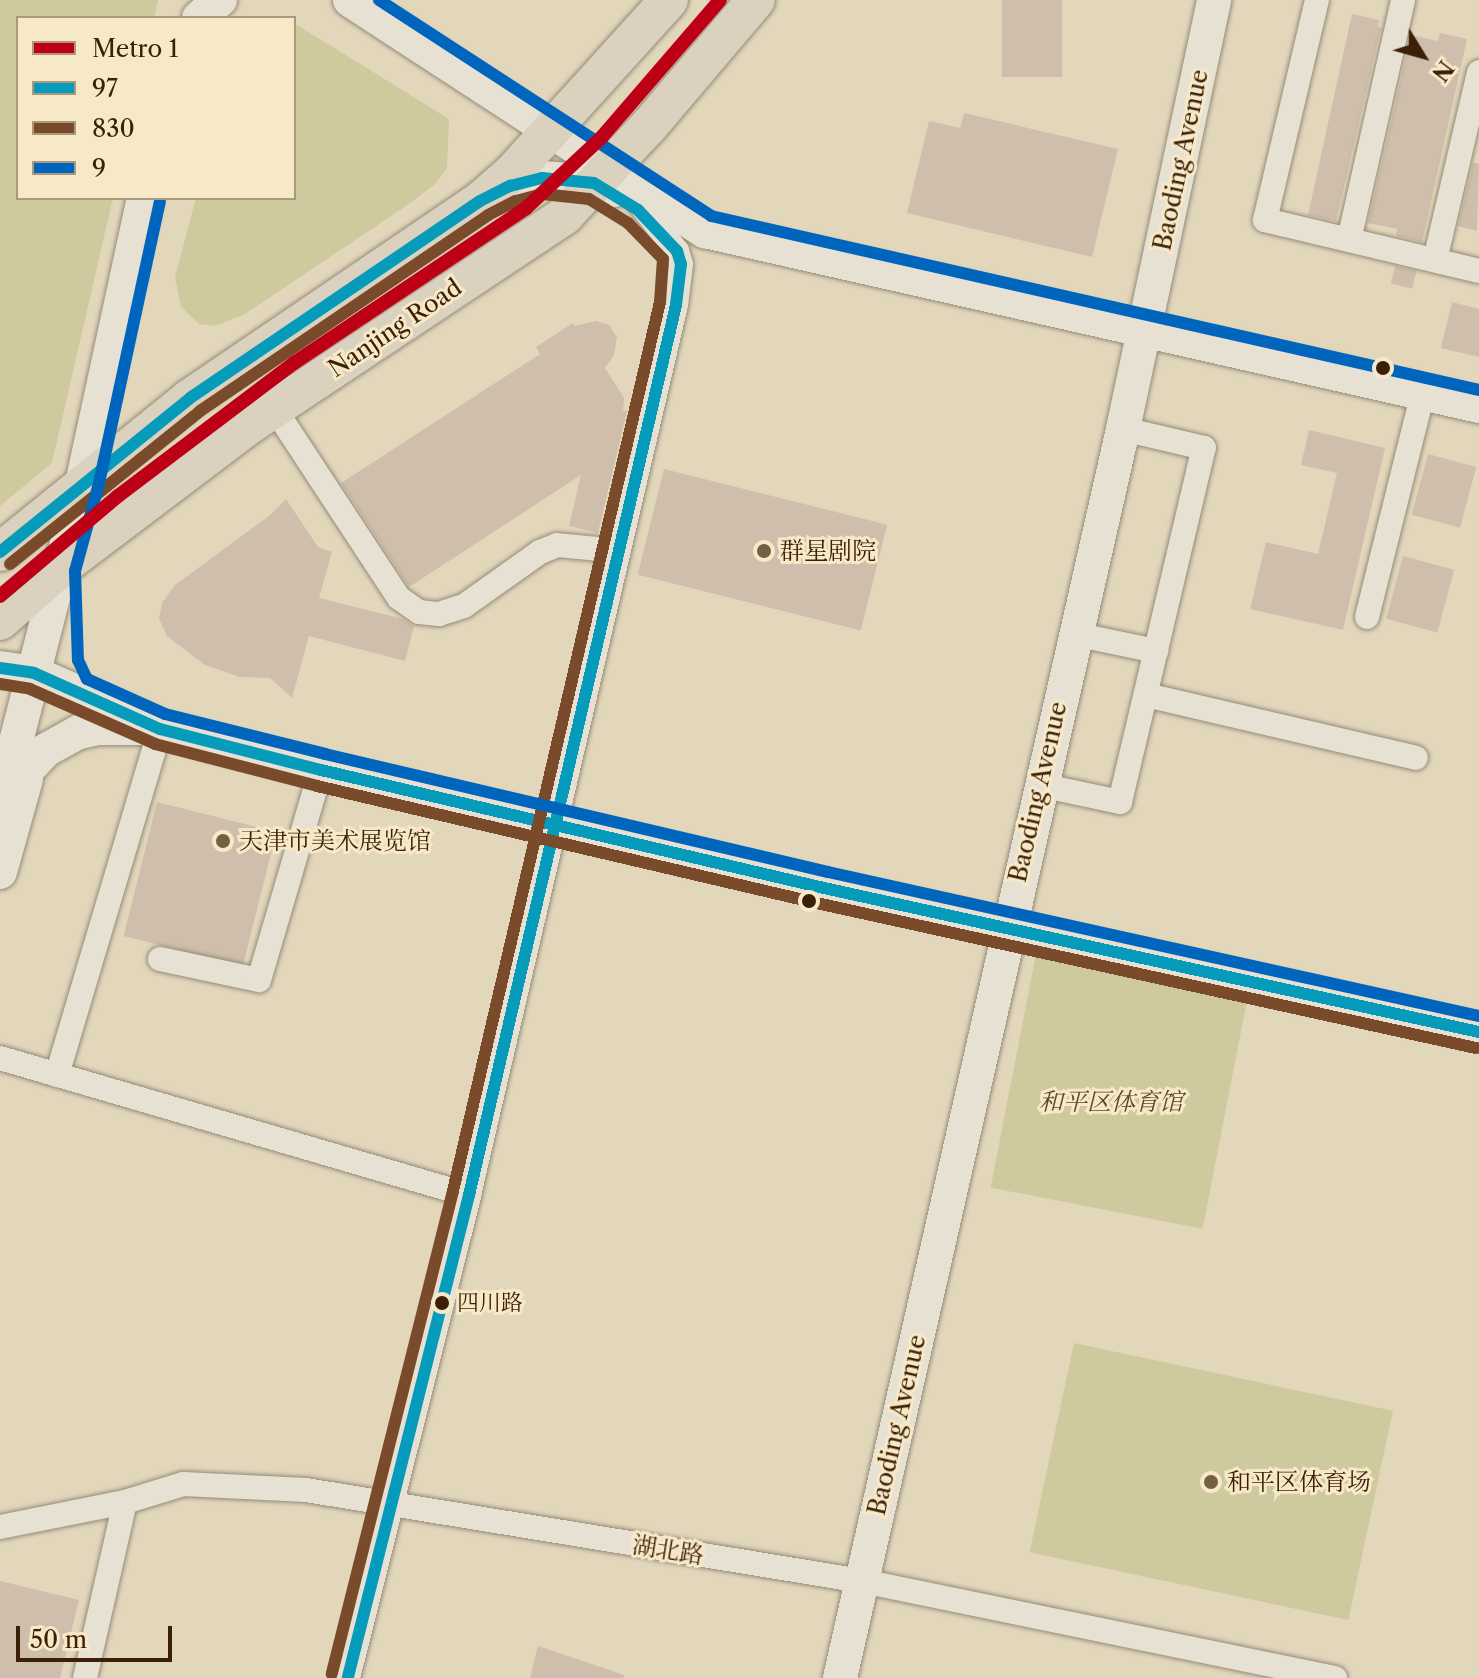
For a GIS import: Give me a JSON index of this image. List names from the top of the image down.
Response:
{
  "streets": {
    "main road": ["Nanjing Road"],
    "street": ["Baoding Avenue", "湖北路"]
  },
  "crossings": [
    ["Baoding Avenue", "湖北路"]
  ],
  "parks": ["和平区体育馆"],
  "places": [
    "群星剧院",
    "天津市美术展览馆",
    "四川路",
    "和平区体育场"
  ],
  "lines": [
    "metro line 1",
    "transit line 9",
    "transit line 97",
    "transit line 830"
  ],
  "legend": [
    "Metro 1",
    "97",
    "830",
    "9"
  ],
  "scale_bar": "50 m",
  "north": "bottom right"
}
